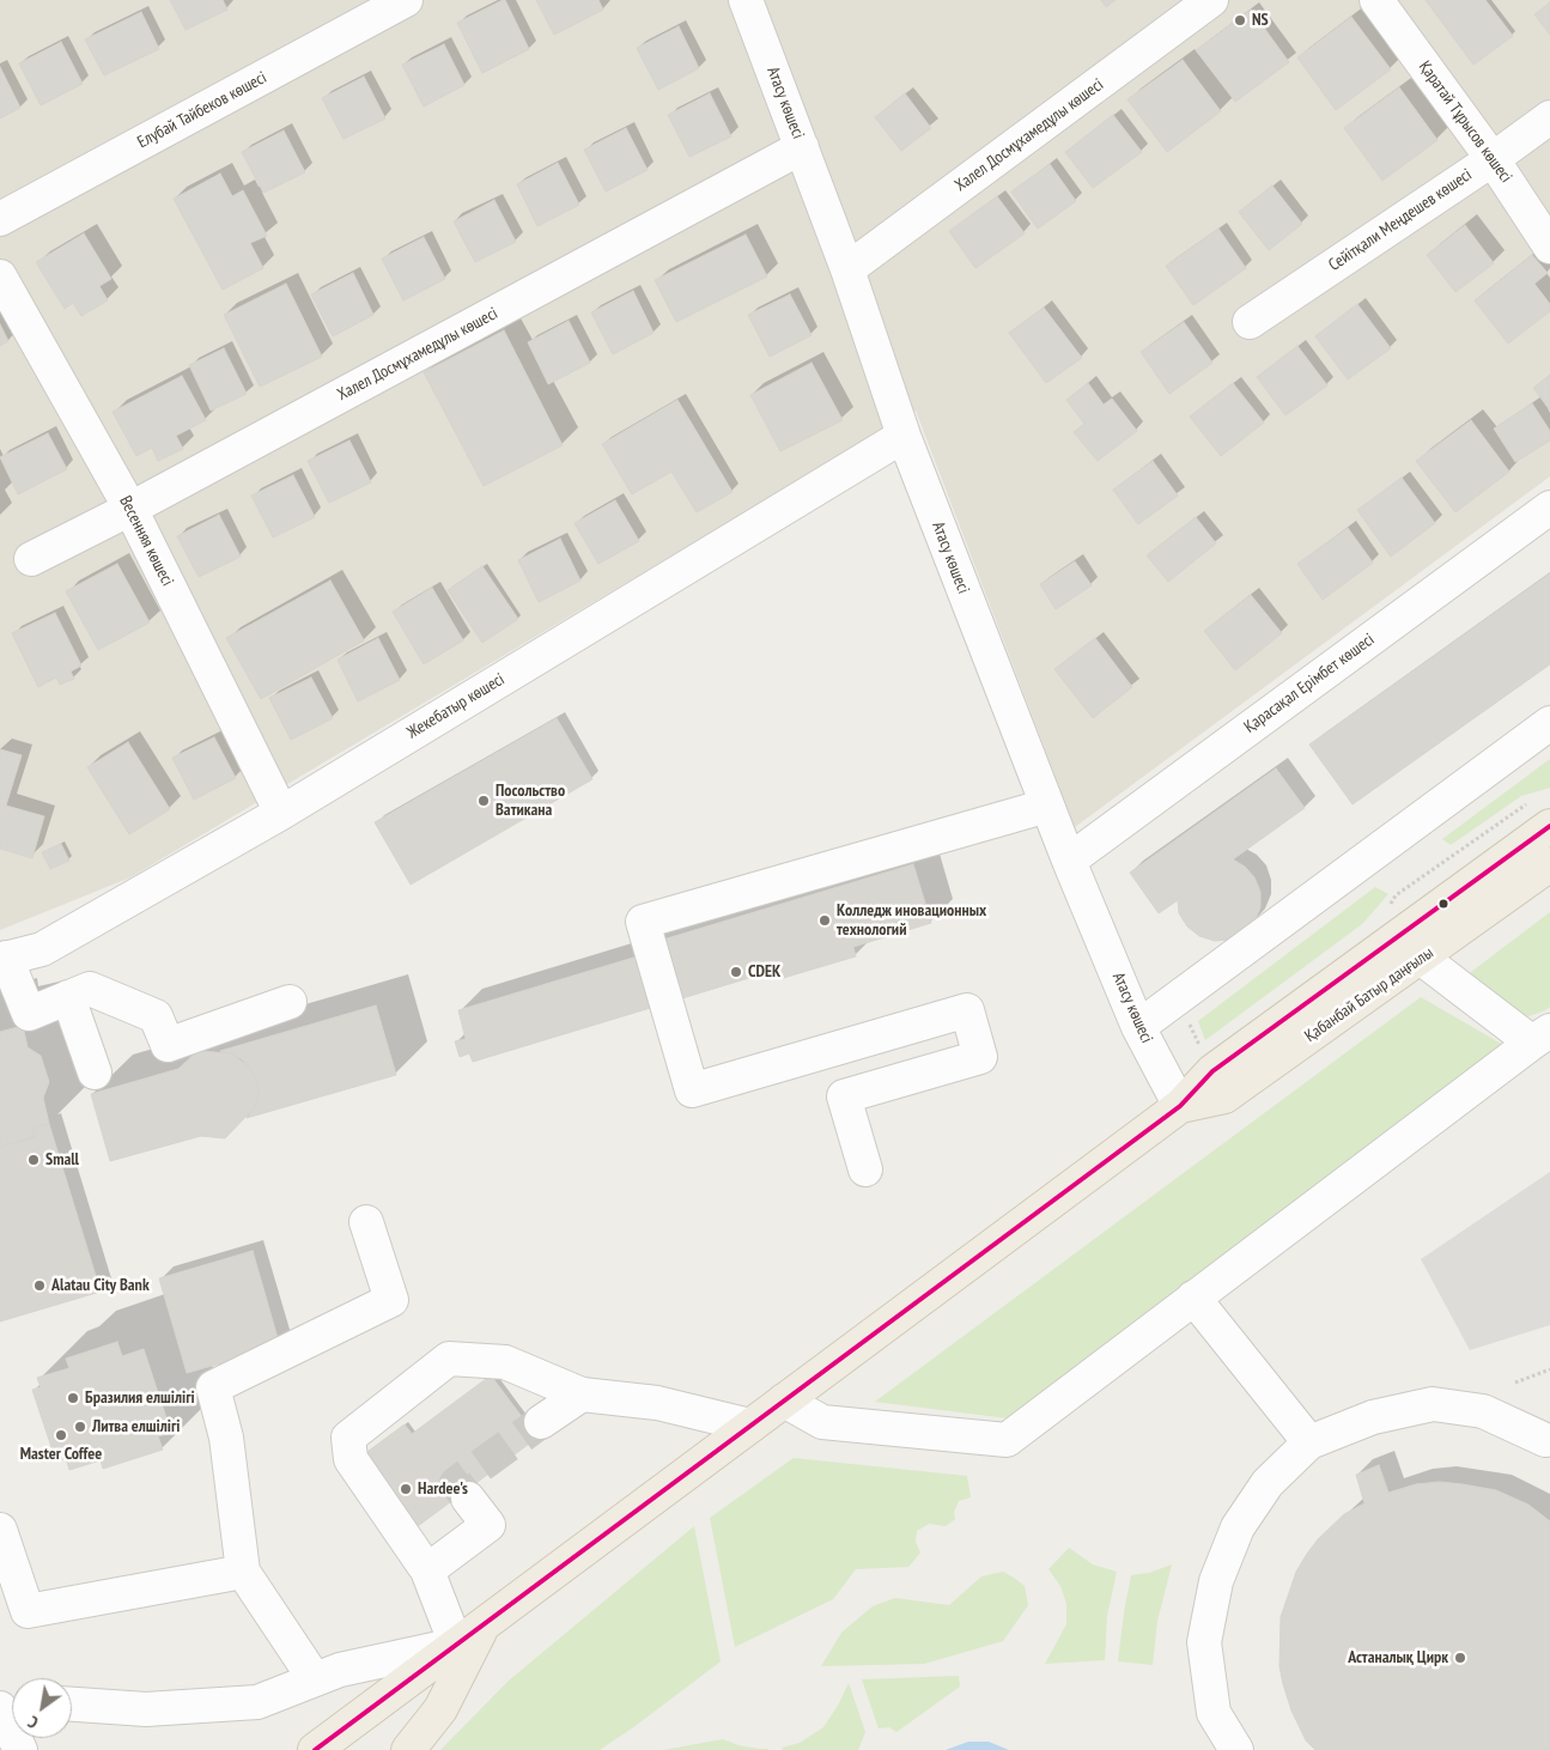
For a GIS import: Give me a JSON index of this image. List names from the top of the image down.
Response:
{
  "streets": {
    "main road": ["Қабанбай Батыр даңғылы"],
    "street": [
      "Атасу көшесі",
      "Елубай Тайбеков көшесі",
      "Қаратай Тұрысов көшесі",
      "Халел Досмұхамедұлы көшесі",
      "Сейітқали Меңдешев көшесі",
      "Весенняя көшесі",
      "Қарасақал Ерімбет көшесі",
      "Жекебатыр көшесі"
    ]
  },
  "crossings": [
    ["Атасу көшесі", "Халел Досмұхамедұлы көшесі"],
    ["Атасу көшесі", "Қарасақал Ерімбет көшесі"],
    ["Атасу көшесі", "Жекебатыр көшесі"],
    ["Атасу көшесі", "Қабанбай Батыр даңғылы"],
    ["Қаратай Тұрысов көшесі", "Сейітқали Меңдешев көшесі"],
    ["Халел Досмұхамедұлы көшесі", "Весенняя көшесі"],
    ["Весенняя көшесі", "Жекебатыр көшесі"]
  ],
  "places": [
    "NS",
    "Посольство Ватикана",
    "Колледж иновационных технологий",
    "CDEK",
    "Small",
    "Alatau City Bank",
    "Бразилия елшілігі",
    "Литва елшілігі",
    "Master Coffee",
    "Hardee's",
    "Астаналық Цирк"
  ],
  "north": "bottom left"
}
